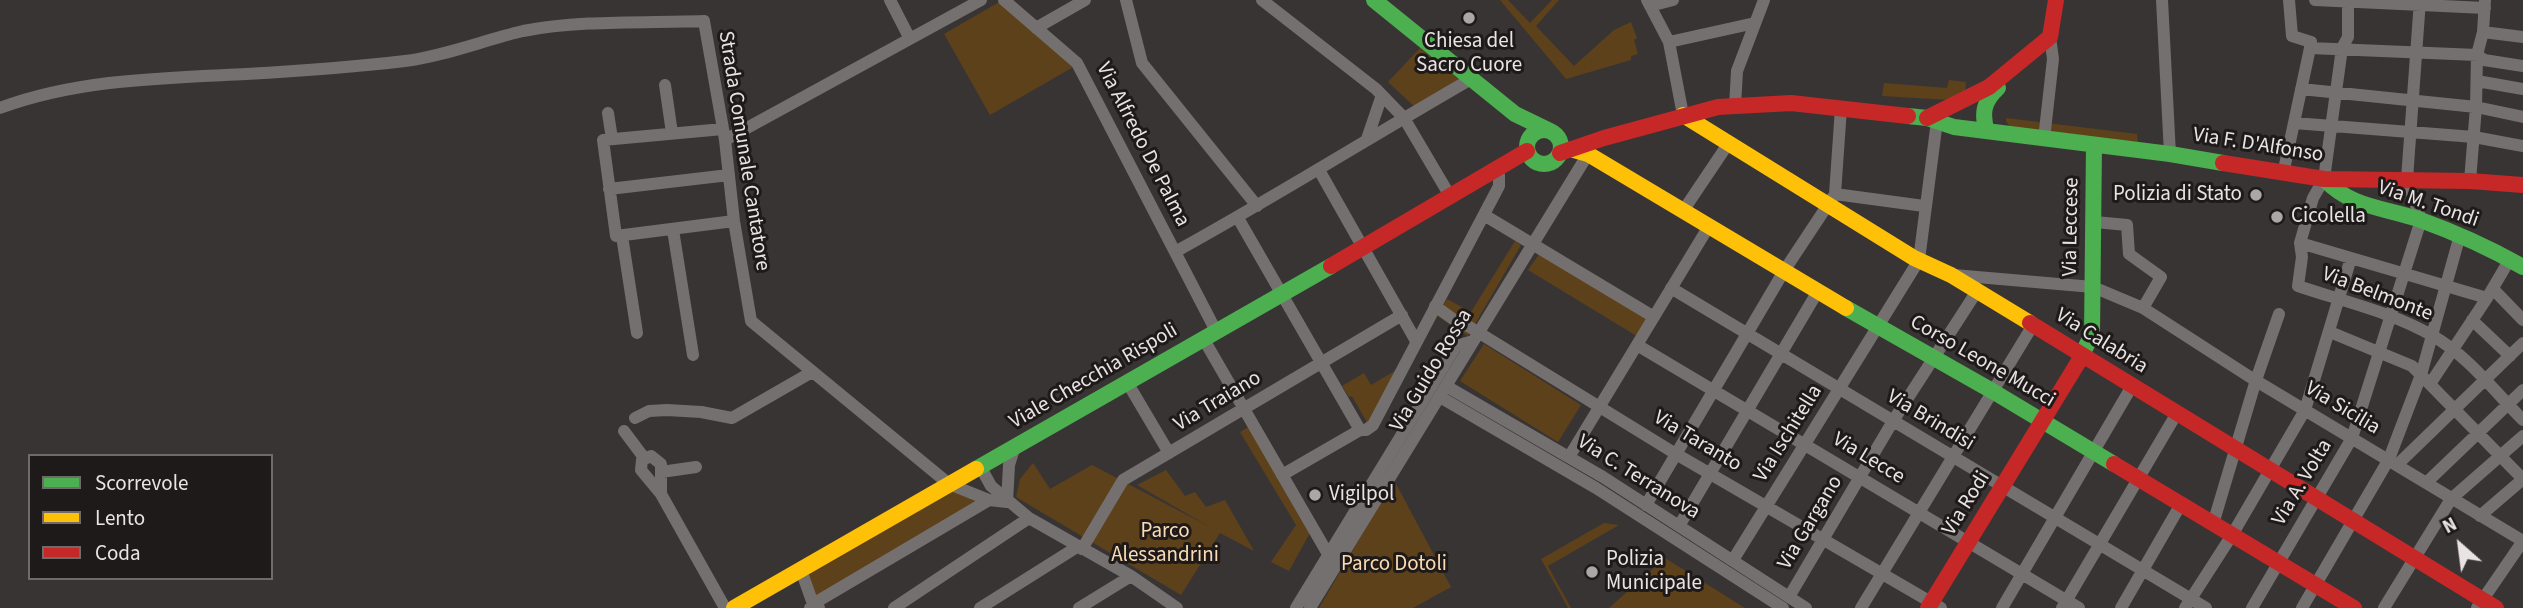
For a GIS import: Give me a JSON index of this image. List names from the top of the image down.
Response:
{
  "streets": {
    "street": [
      "Via Alfredo De Palma",
      "Via F. D'Alfonso",
      "Strada Comunale Cantatore",
      "Via M. Tondi",
      "Via Leccese",
      "Via Belmonte",
      "Via Calabria",
      "Corso Leone Mucci",
      "Via Guido Rossa",
      "Viale Checchia Rispoli",
      "Via Traiano",
      "Via Sicilia",
      "Via Brindisi",
      "Via Ischitella",
      "Via Taranto",
      "Via Lecce",
      "Via C. Terranova",
      "Via A. Volta",
      "Via Rodi",
      "Via Gargano"
    ]
  },
  "crossings": [
    ["Via Alfredo De Palma", "Via Guido Rossa"],
    ["Via Alfredo De Palma", "Viale Checchia Rispoli"],
    ["Via Alfredo De Palma", "Via Traiano"],
    ["Via F. D'Alfonso", "Via M. Tondi"],
    ["Via F. D'Alfonso", "Via Leccese"],
    ["Via F. D'Alfonso", "Via Belmonte"],
    ["Via F. D'Alfonso", "Viale Checchia Rispoli"],
    ["Strada Comunale Cantatore", "Viale Checchia Rispoli"],
    ["Via M. Tondi", "Via Belmonte"],
    ["Via M. Tondi", "Via A. Volta"],
    ["Via Leccese", "Via Calabria"],
    ["Via Leccese", "Corso Leone Mucci"],
    ["Via Leccese", "Via Sicilia"],
    ["Via Leccese", "Via Rodi"],
    ["Via Belmonte", "Via A. Volta"],
    ["Via Calabria", "Viale Checchia Rispoli"],
    ["Via Calabria", "Via Sicilia"],
    ["Via Calabria", "Via Ischitella"],
    ["Via Calabria", "Via A. Volta"],
    ["Via Calabria", "Via Gargano"],
    ["Corso Leone Mucci", "Via Guido Rossa"],
    ["Corso Leone Mucci", "Viale Checchia Rispoli"],
    ["Corso Leone Mucci", "Via Ischitella"],
    ["Corso Leone Mucci", "Via A. Volta"],
    ["Corso Leone Mucci", "Via Rodi"],
    ["Corso Leone Mucci", "Via Gargano"],
    ["Via Guido Rossa", "Viale Checchia Rispoli"],
    ["Via Guido Rossa", "Via Taranto"],
    ["Via Guido Rossa", "Via C. Terranova"],
    ["Via Sicilia", "Via A. Volta"],
    ["Via Brindisi", "Via Ischitella"],
    ["Via Brindisi", "Via Rodi"],
    ["Via Brindisi", "Via Gargano"],
    ["Via Ischitella", "Via Taranto"],
    ["Via Ischitella", "Via Lecce"],
    ["Via Ischitella", "Via C. Terranova"],
    ["Via Taranto", "Via Rodi"],
    ["Via Taranto", "Via Gargano"],
    ["Via Lecce", "Via Rodi"],
    ["Via Lecce", "Via Gargano"],
    ["Via C. Terranova", "Via Gargano"]
  ],
  "parks": ["Parco Alessandrini", "Parco Dotoli"],
  "places": [
    "Chiesa del Sacro Cuore",
    "Polizia di Stato",
    "Cicolella",
    "Vigilpol",
    "Polizia Municipale"
  ],
  "legend": ["Scorrevole", "Lento", "Coda"],
  "north": "top left"
}
